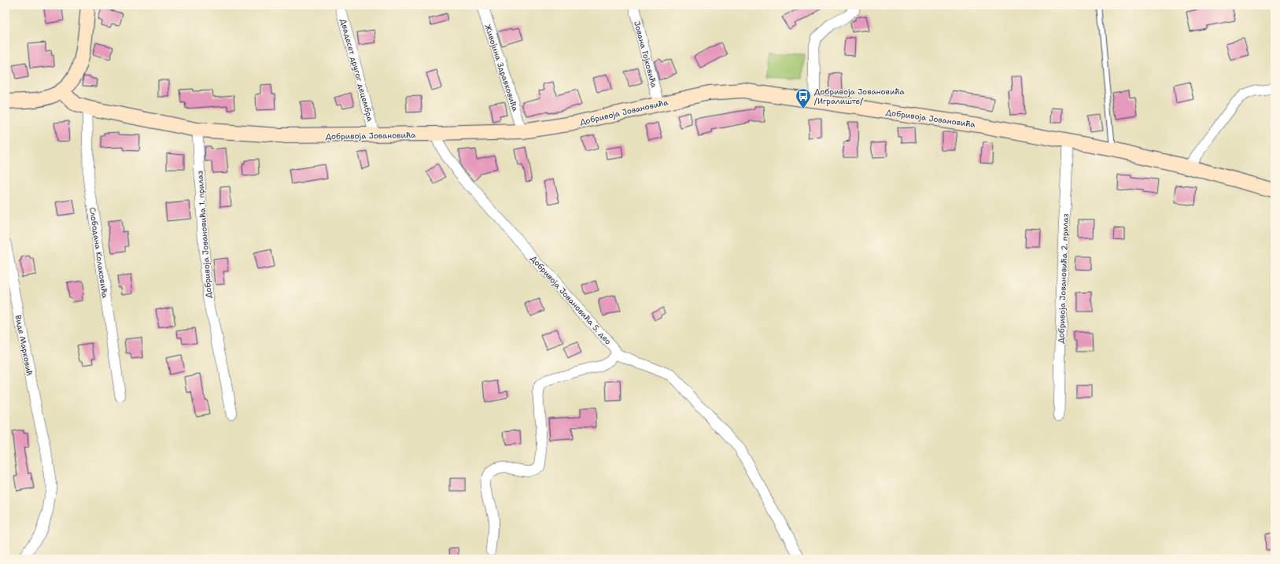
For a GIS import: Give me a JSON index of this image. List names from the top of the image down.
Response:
{
  "streets": {
    "street": [
      "Јована Гојковића",
      "Живојина Здравковића",
      "Двадесет другог децембра",
      "Добривоја Јовановића",
      "Добривоја Јовановића 1. прилаз",
      "Слободана Колаковића",
      "Добривоја Јовановића 2. прилаз",
      "Добривоја Јовановића 5. део",
      "Виде Марковић"
    ]
  },
  "crossings": [
    ["Јована Гојковића", "Добривоја Јовановића"],
    ["Живојина Здравковића", "Добривоја Јовановића"],
    ["Двадесет другог децембра", "Добривоја Јовановића"],
    ["Добривоја Јовановића", "Добривоја Јовановића 1. прилаз"],
    ["Добривоја Јовановића", "Слободана Колаковића"],
    ["Добривоја Јовановића", "Добривоја Јовановића 2. прилаз"],
    ["Добривоја Јовановића", "Добривоја Јовановића 5. део"]
  ],
  "places": {
    "bus stop": ["Добривоја Јовановића /Игралиште/"]
  }
}
